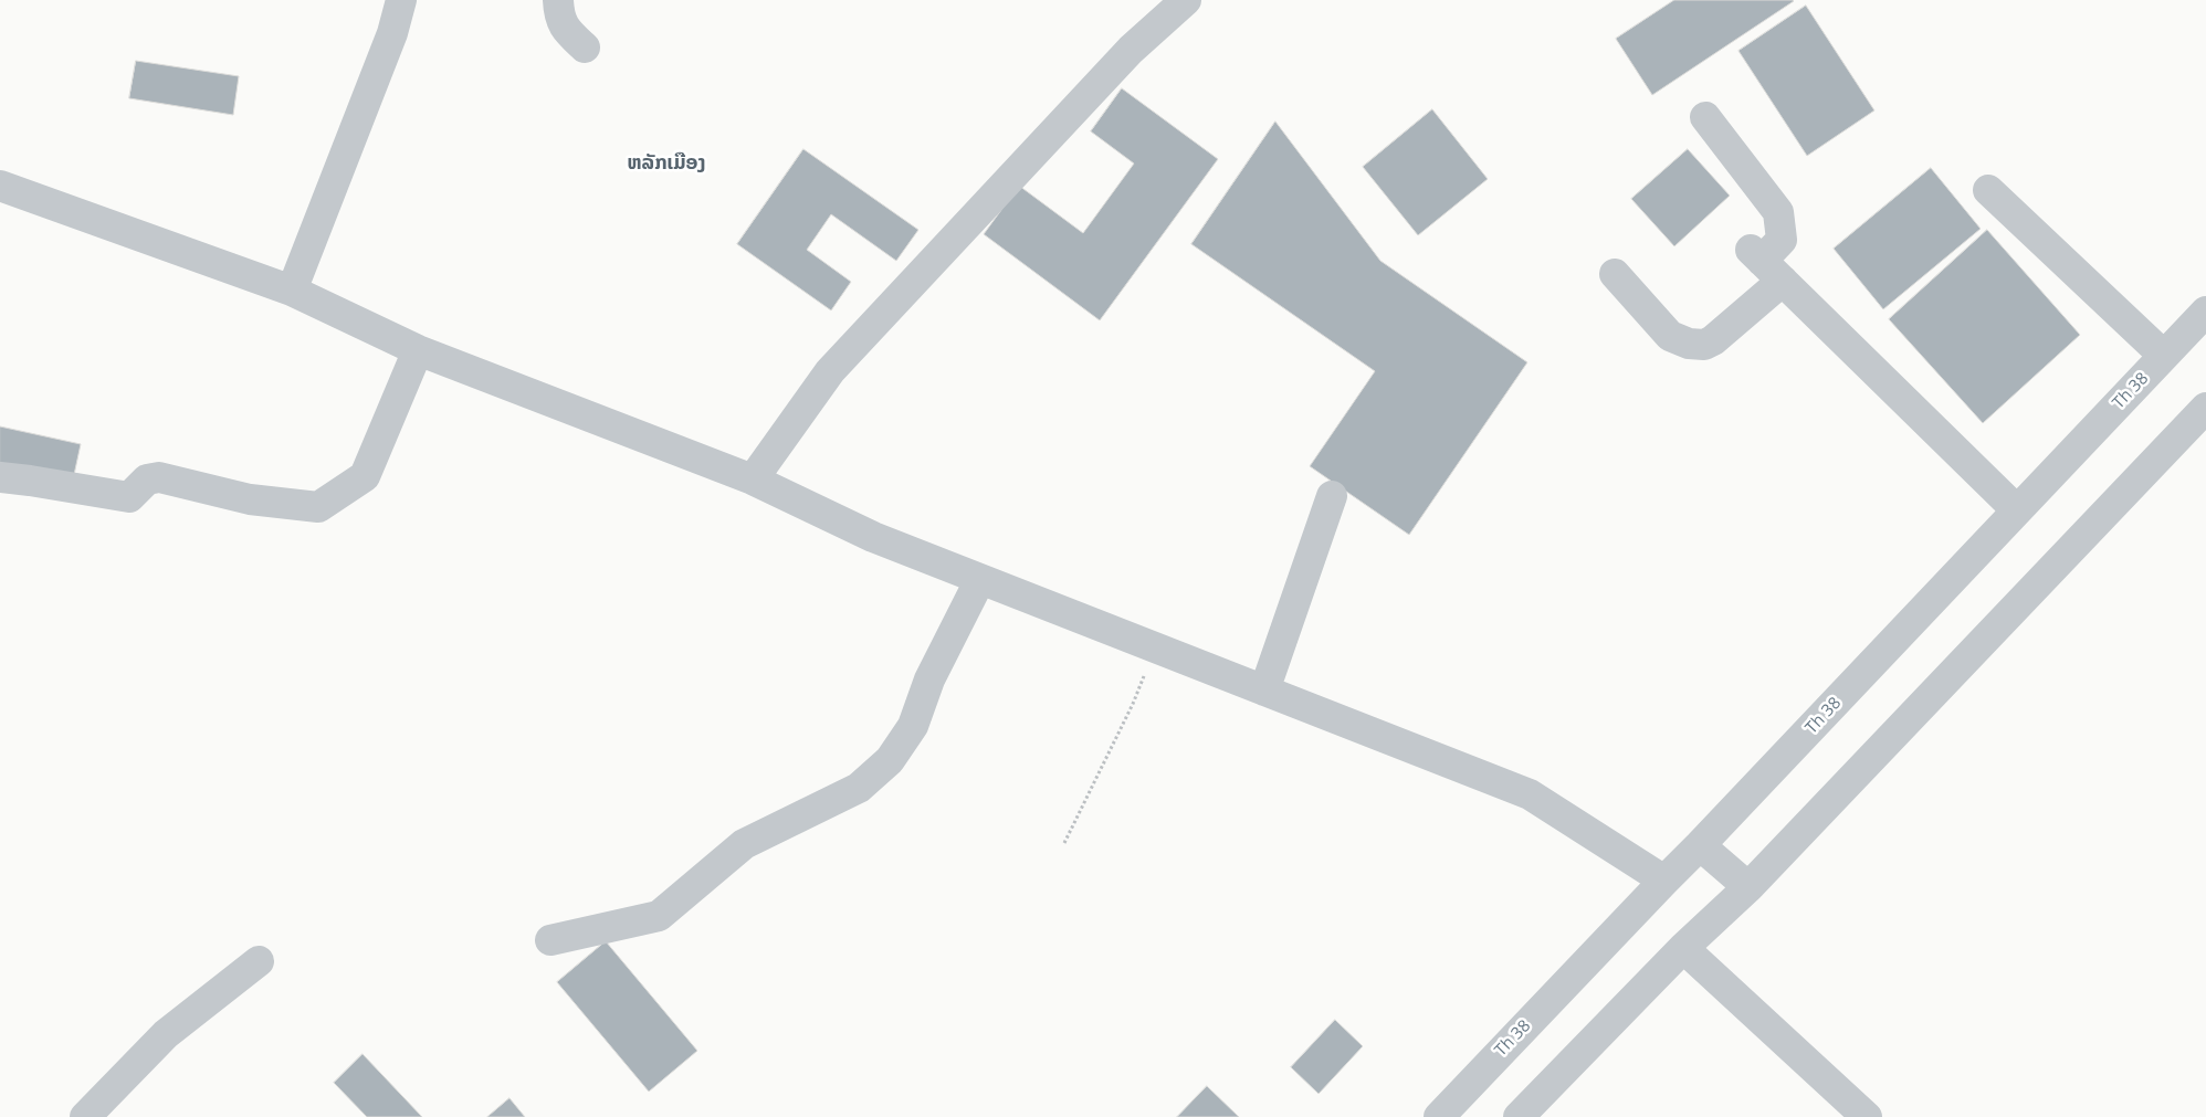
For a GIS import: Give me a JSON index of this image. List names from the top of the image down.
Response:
{
  "streets": {
    "street": ["Th 38"]
  },
  "districts": ["ຫລັກເມືອງ"]
}
